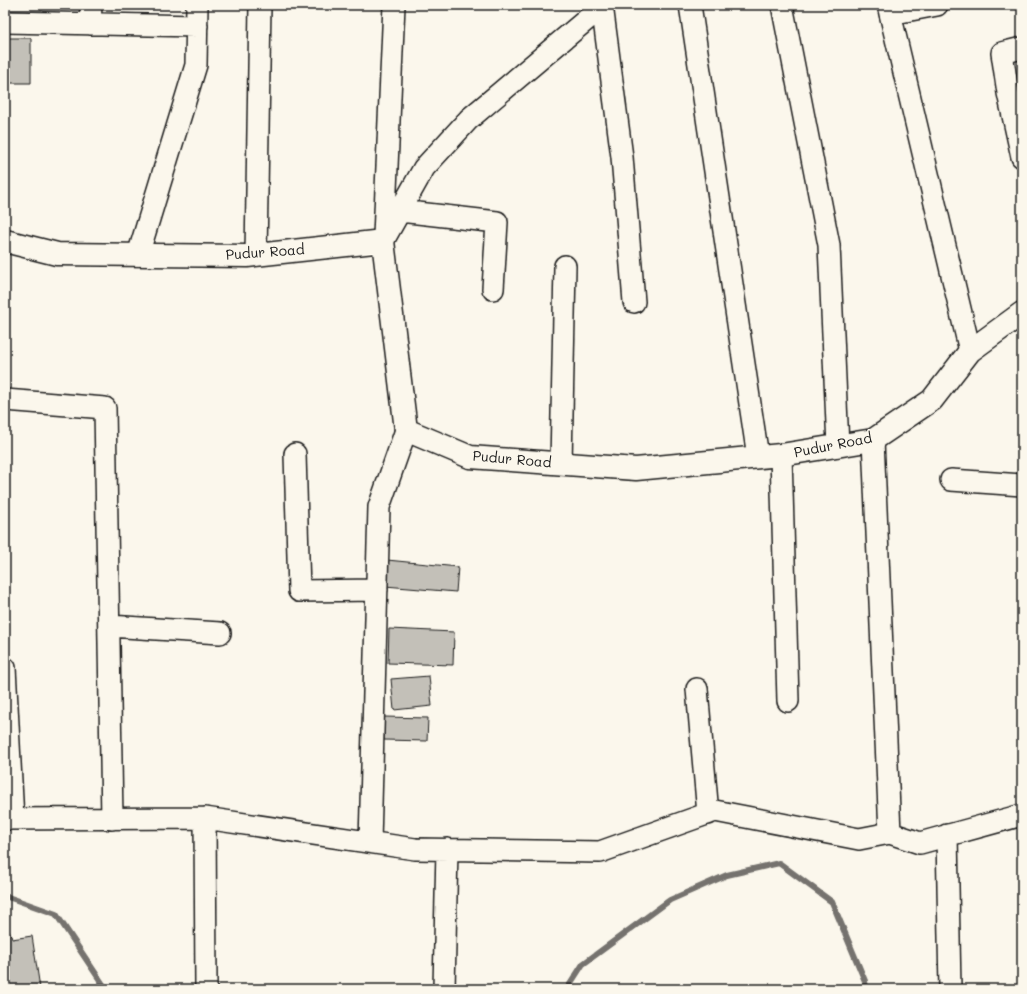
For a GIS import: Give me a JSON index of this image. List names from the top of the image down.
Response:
{
  "streets": {
    "street": ["Pudur Road"]
  }
}
